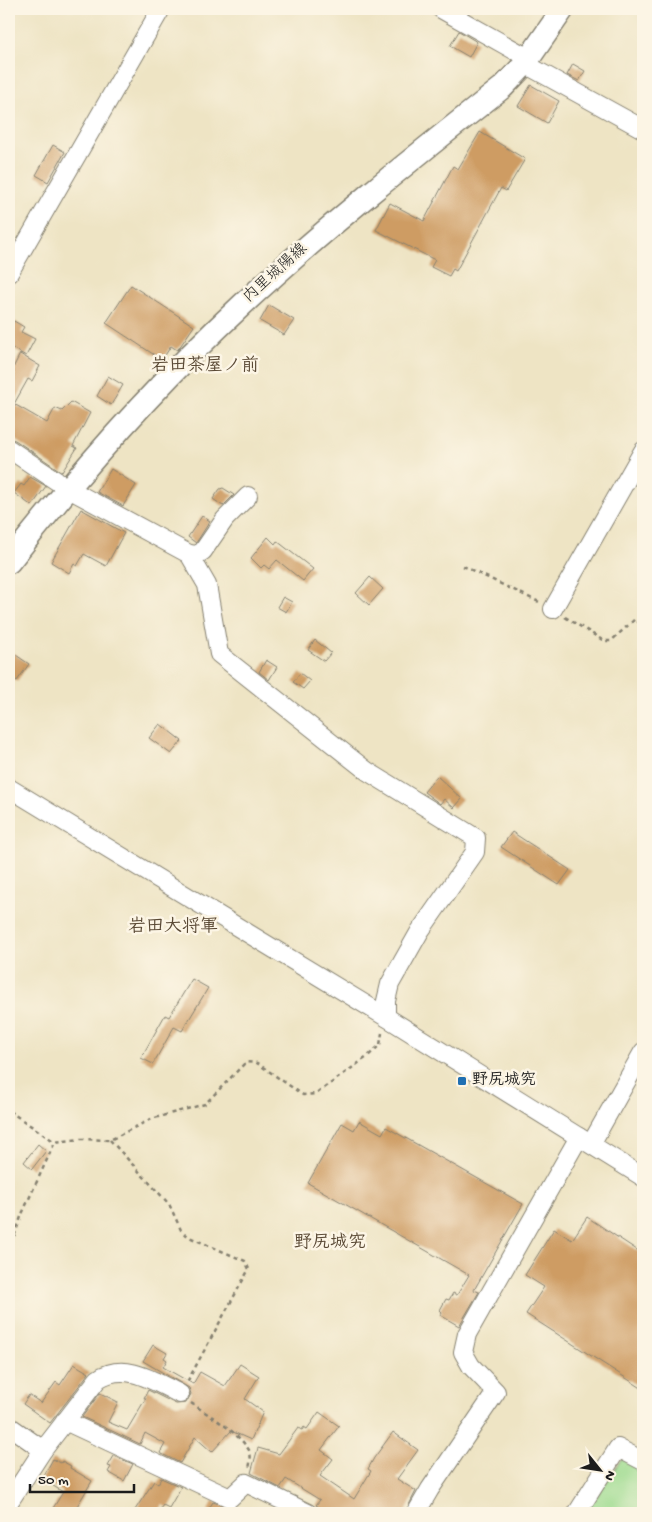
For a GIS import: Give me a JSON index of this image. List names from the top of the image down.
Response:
{
  "streets": {
    "main road": ["内里城陽線"]
  },
  "districts": ["岩田茶屋ノ前", "岩田大将軍", "野尻城究"],
  "places": {
    "transit": ["野尻城究"]
  },
  "scale_bar": "50 m",
  "north": "bottom right"
}
